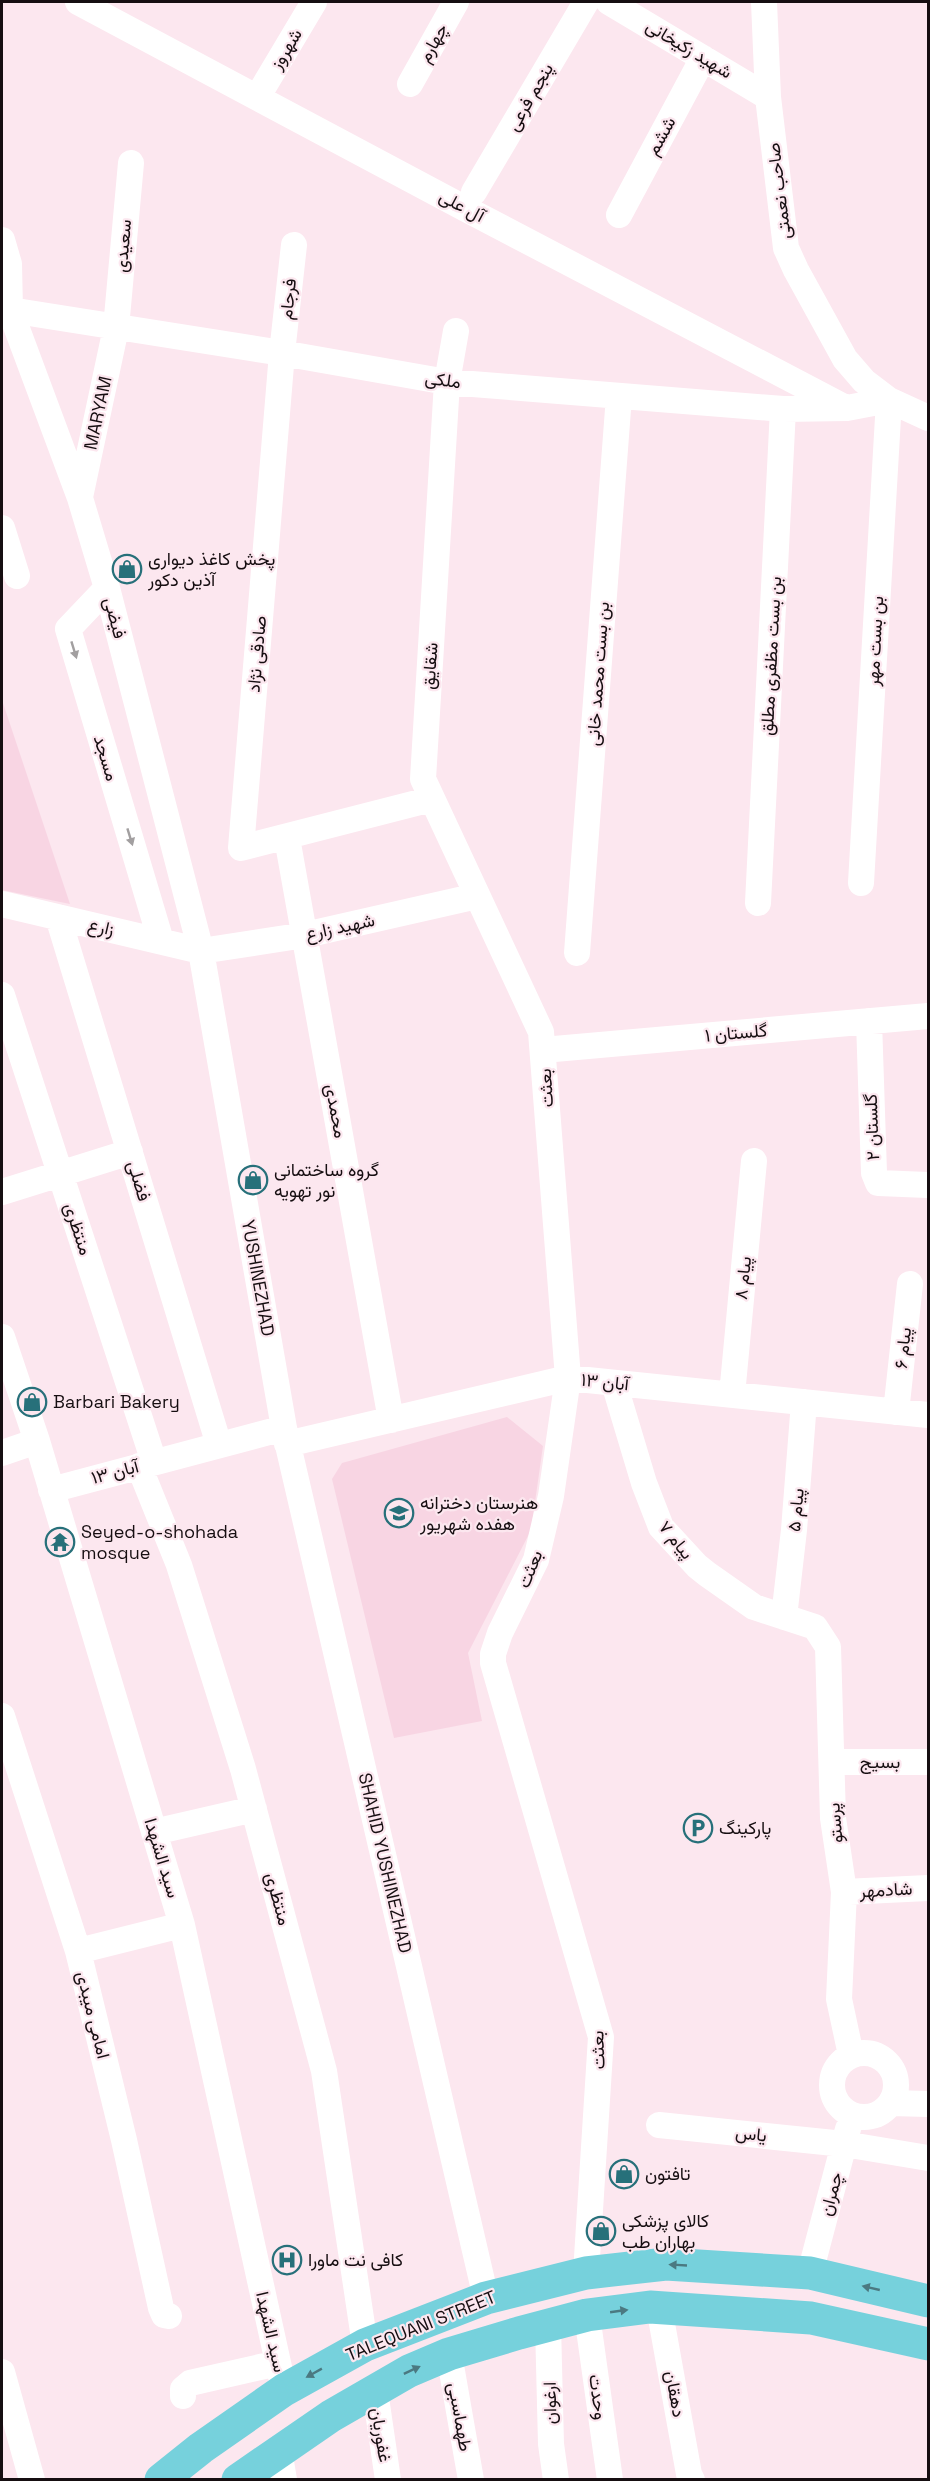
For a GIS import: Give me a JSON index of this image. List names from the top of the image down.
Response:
{
  "streets": {
    "main road": ["TALEQUANI STREET"],
    "street": [
      "چهارم",
      "شهروز",
      "شهید زکیخانی",
      "پنجم فرعی",
      "ششم",
      "صاحب نعمتی",
      "آل علی",
      "سعیدی",
      "فرجام",
      "ملکی",
      "MARYAM",
      "فیضی",
      "بن بست مهر",
      "صادقی نژاد",
      "بن بست مظفری مطلق",
      "شقایق",
      "بن بست محمد خانی",
      "مسجد",
      "زارع",
      "شهید زارع",
      "گلستان ۱",
      "بعثت",
      "محمدی",
      "گلستان ۲",
      "فضلی",
      "منتظری",
      "YUSHINEZHAD",
      "پیام ۸",
      "پیام ۶",
      "۱۳ آبان",
      "پیام ۵",
      "پیام ۷",
      "بسیج",
      "پرستو",
      "سید الشهدا",
      "SHAHID YUSHINEZHAD",
      "شادمهر",
      "امامی میبدی",
      "یاس",
      "چمران",
      "دهقان",
      "وحدت",
      "ارغوان",
      "طهماسبی",
      "غفوریان"
    ]
  },
  "crossings": [
    ["شهروز", "آل علی"],
    ["شهید زکیخانی", "ششم"],
    ["شهید زکیخانی", "صاحب نعمتی"],
    ["صاحب نعمتی", "ملکی"],
    ["صاحب نعمتی", "بن بست مهر"],
    ["آل علی", "ملکی"],
    ["سعیدی", "ملکی"],
    ["سعیدی", "MARYAM"],
    ["فرجام", "ملکی"],
    ["فرجام", "صادقی نژاد"],
    ["ملکی", "MARYAM"],
    ["ملکی", "فیضی"],
    ["ملکی", "بن بست مهر"],
    ["ملکی", "صادقی نژاد"],
    ["ملکی", "بن بست مظفری مطلق"],
    ["ملکی", "شقایق"],
    ["ملکی", "بن بست محمد خانی"],
    ["MARYAM", "فیضی"],
    ["فیضی", "مسجد"],
    ["فیضی", "زارع"],
    ["فیضی", "شهید زارع"],
    ["فیضی", "YUSHINEZHAD"],
    ["صادقی نژاد", "محمدی"],
    ["شقایق", "بعثت"],
    ["مسجد", "زارع"],
    ["زارع", "شهید زارع"],
    ["زارع", "فضلی"],
    ["زارع", "YUSHINEZHAD"],
    ["شهید زارع", "بعثت"],
    ["شهید زارع", "محمدی"],
    ["شهید زارع", "YUSHINEZHAD"],
    ["گلستان ۱", "بعثت"],
    ["گلستان ۱", "گلستان ۲"],
    ["بعثت", "۱۳ آبان"],
    ["بعثت", "TALEQUANI STREET"],
    ["محمدی", "۱۳ آبان"],
    ["فضلی", "۱۳ آبان"],
    ["منتظری", "۱۳ آبان"],
    ["منتظری", "TALEQUANI STREET"],
    ["YUSHINEZHAD", "۱۳ آبان"],
    ["YUSHINEZHAD", "SHAHID YUSHINEZHAD"],
    ["پیام ۸", "۱۳ آبان"],
    ["پیام ۶", "۱۳ آبان"],
    ["۱۳ آبان", "پیام ۵"],
    ["۱۳ آبان", "پیام ۷"],
    ["۱۳ آبان", "سید الشهدا"],
    ["۱۳ آبان", "SHAHID YUSHINEZHAD"],
    ["پیام ۵", "پیام ۷"],
    ["پیام ۵", "پرستو"],
    ["پیام ۷", "پرستو"],
    ["بسیج", "پرستو"],
    ["پرستو", "شادمهر"],
    ["پرستو", "چمران"],
    ["سید الشهدا", "TALEQUANI STREET"],
    ["SHAHID YUSHINEZHAD", "TALEQUANI STREET"],
    ["یاس", "چمران"],
    ["چمران", "TALEQUANI STREET"],
    ["TALEQUANI STREET", "دهقان"],
    ["TALEQUANI STREET", "وحدت"],
    ["TALEQUANI STREET", "ارغوان"],
    ["TALEQUANI STREET", "طهماسبی"],
    ["TALEQUANI STREET", "غفوریان"]
  ],
  "one_way": ["مسجد"],
  "places": {
    "shop": [
      "پخش کاغذ دیواری آذین دکور",
      "گروه‌ ساختمانی نور تهویه",
      "Barbari Bakery",
      "تافتون",
      "کالای پزشکی بهاران طب"
    ],
    "school or university": ["هنرستان دخترانه هفده شهریور"],
    "temple": ["Seyed-o-shohada mosque"],
    "parking": ["پارکینگ"],
    "hospital": ["کافی نت ماورا"]
  }
}
